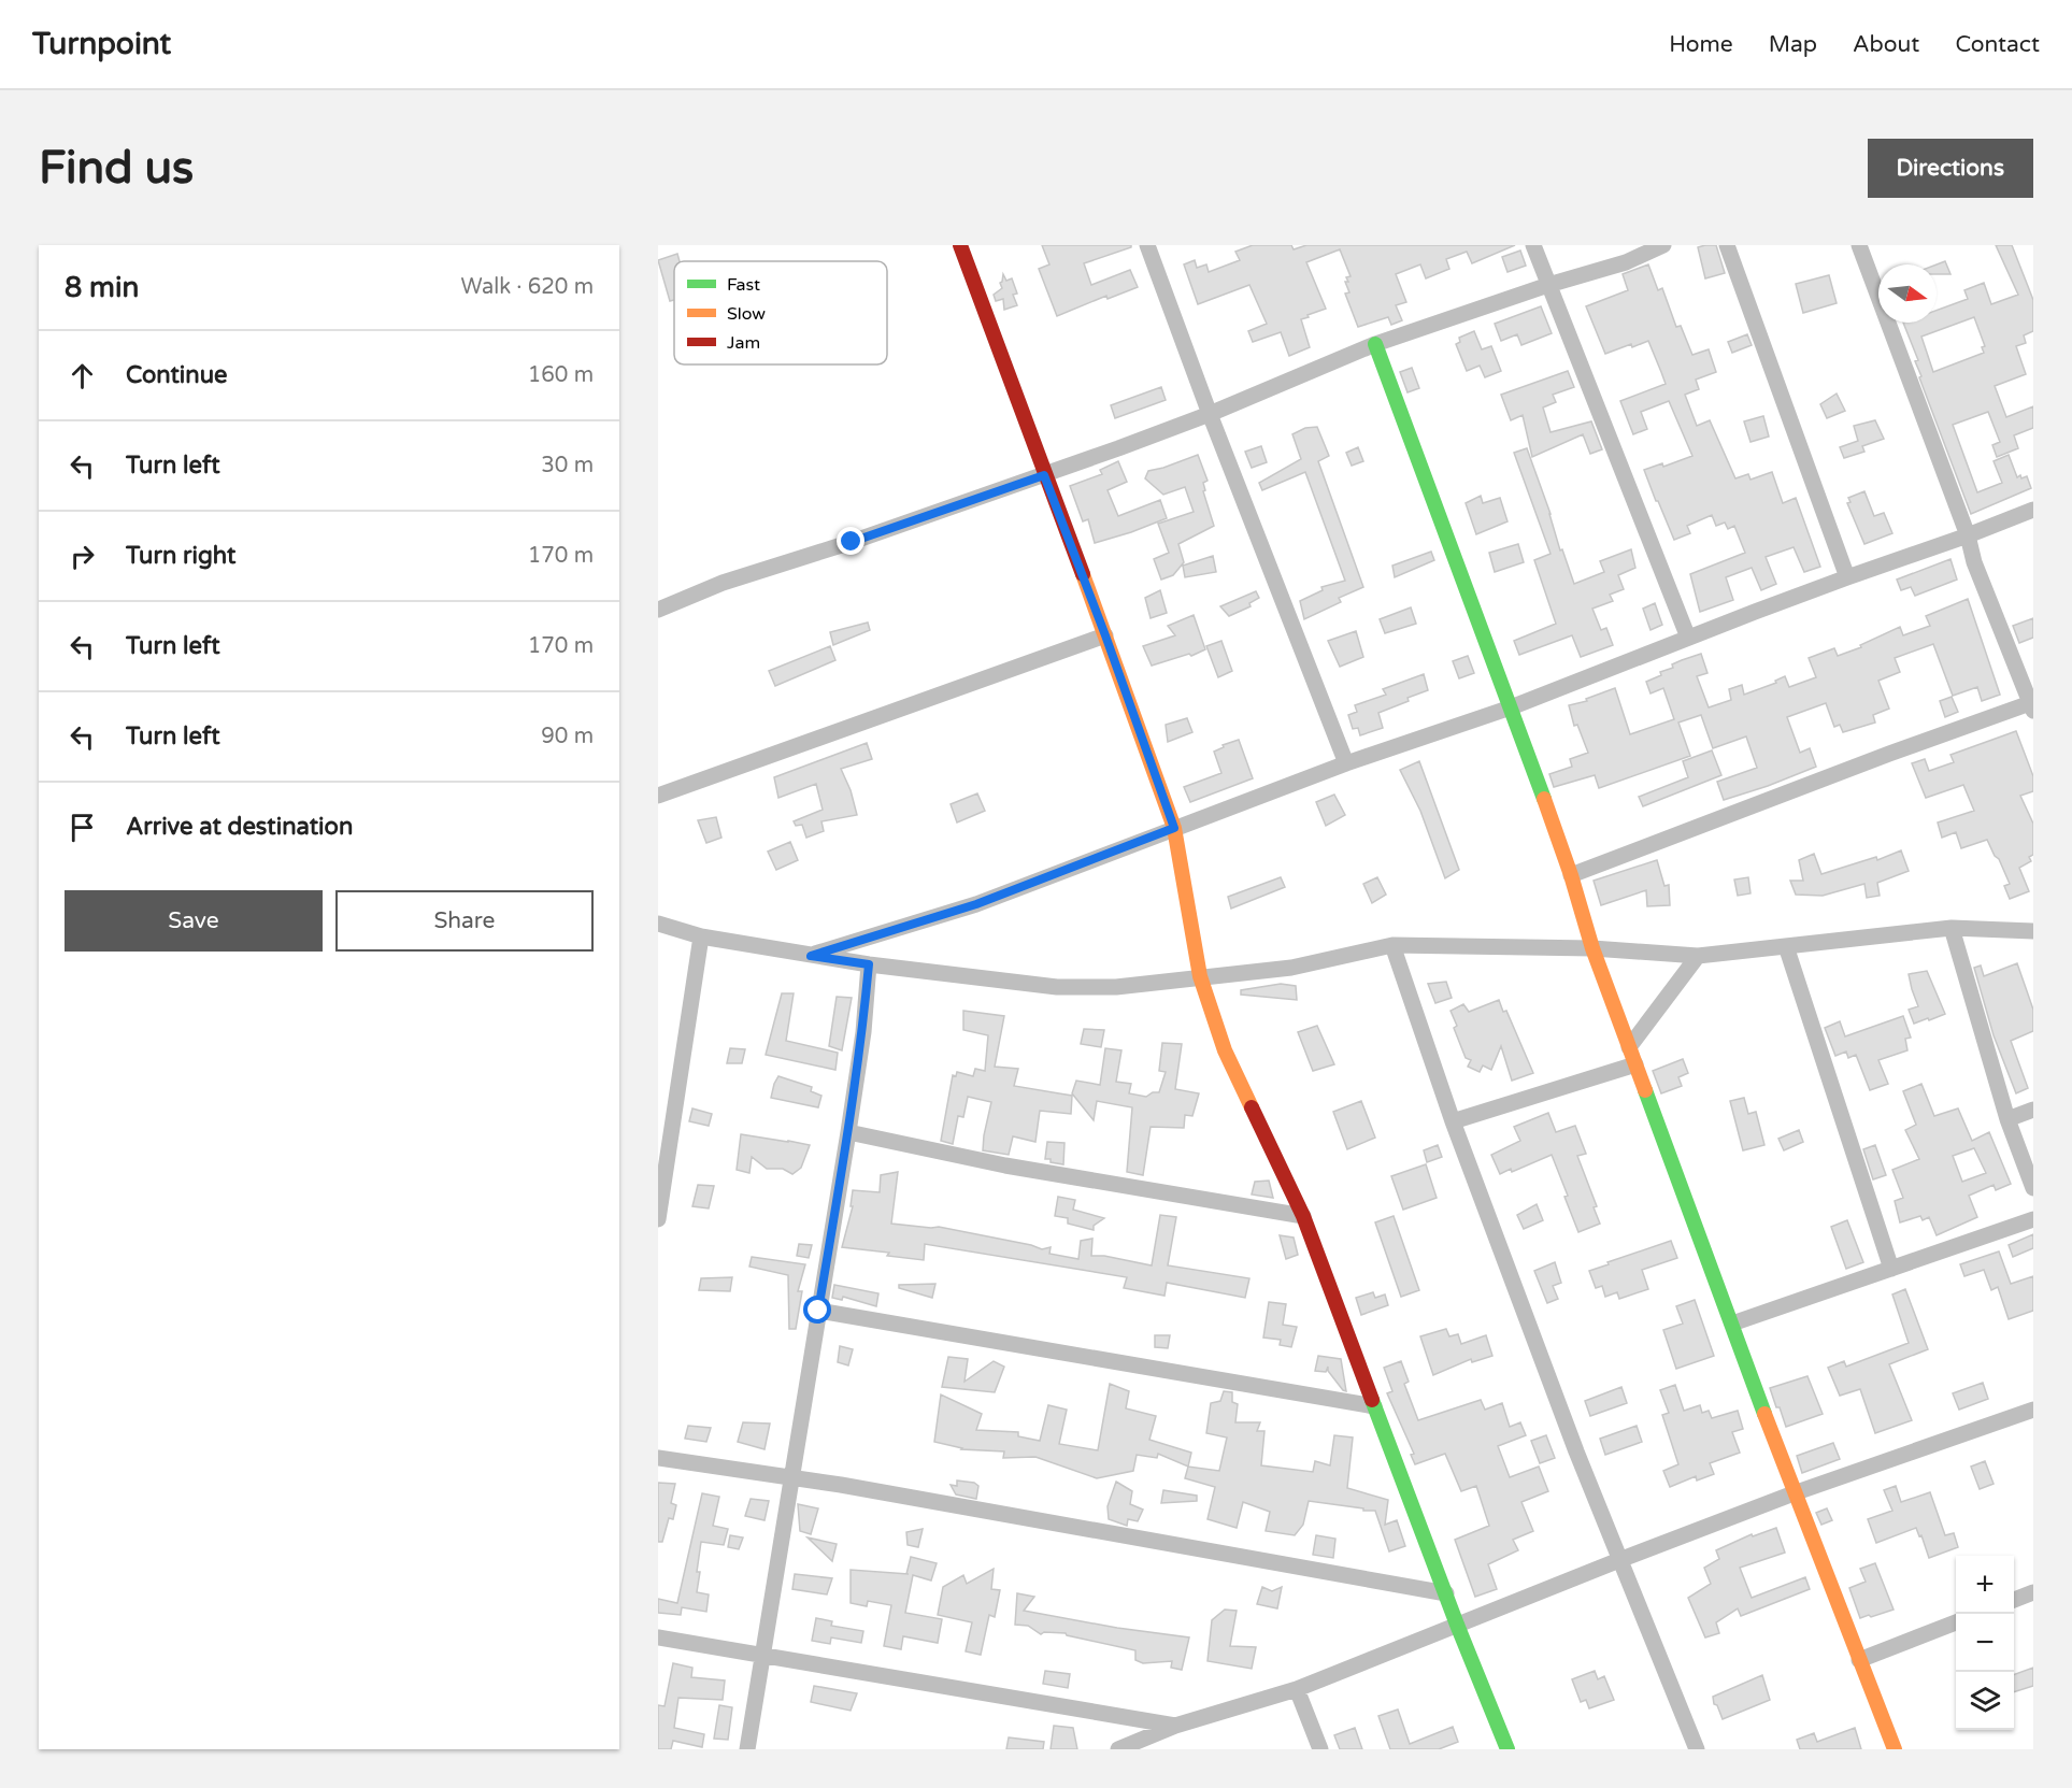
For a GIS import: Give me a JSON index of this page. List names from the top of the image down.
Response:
{
  "legend": ["Fast", "Slow", "Jam"],
  "north": "right",
  "page": {
    "header": "Turnpoint",
    "nav": [
      "Home",
      "Map",
      "About",
      "Contact"
    ],
    "buttons": [
      "Directions",
      ["Save", "Share"]
    ],
    "title": "Find us",
    "heading": ["8 min", "Walk · 620 m"],
    "list": [
      ["Continue", "160 m"],
      ["Turn left", "30 m"],
      ["Turn right", "170 m"],
      ["Turn left", "170 m"],
      ["Turn left", "90 m"],
      "Arrive at destination"
    ],
    "map_buttons": ["+", "−"]
  }
}
